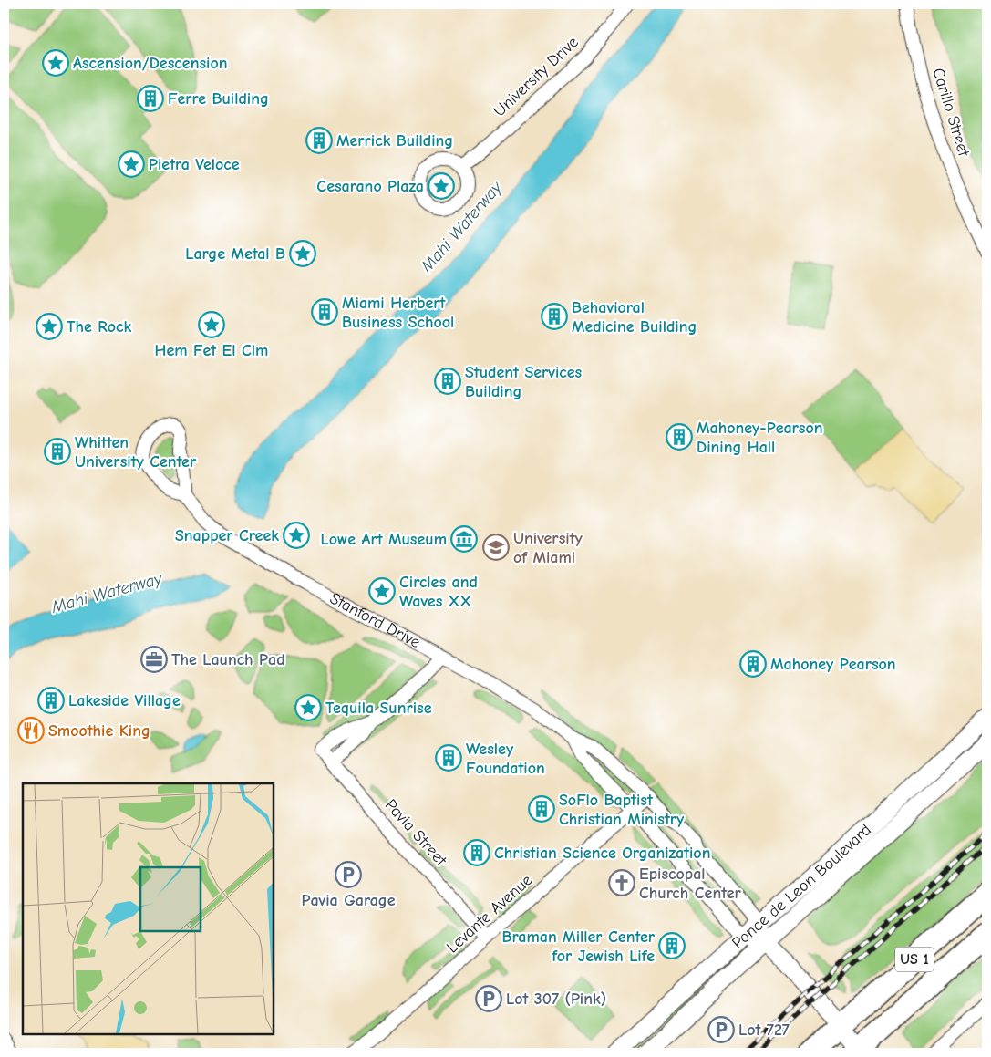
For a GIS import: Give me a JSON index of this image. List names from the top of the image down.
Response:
{
  "streets": {
    "highway": ["US 1"],
    "street": [
      "University Drive",
      "Carillo Street",
      "Stanford Drive",
      "Pavia Street",
      "Ponce de Leon Boulevard",
      "Levante Avenue"
    ]
  },
  "crossings": [
    ["Stanford Drive", "Ponce de Leon Boulevard"],
    ["Stanford Drive", "Levante Avenue"],
    ["Pavia Street", "Levante Avenue"]
  ],
  "water": ["Mahi Waterway"],
  "places": {
    "place": [
      "Ascension/Descension",
      "Pietra Veloce",
      "Cesarano Plaza",
      "Large Metal B",
      "Hem Fet El Cim",
      "The Rock",
      "Snapper Creek",
      "Circles and Waves XX",
      "Tequila Sunrise"
    ],
    "building": [
      "Ferre Building",
      "Merrick Building",
      "Miami Herbert Business School",
      "Behavioral Medicine Building",
      "Student Services Building",
      "Mahoney-Pearson Dining Hall",
      "Whitten University Center",
      "Mahoney Pearson",
      "Lakeside Village",
      "Wesley Foundation",
      "SoFlo Baptist Christian Ministry",
      "Christian Science Organization",
      "Braman Miller Center for Jewish Life"
    ],
    "museum": ["Lowe Art Museum"],
    "school or university": ["University of Miami"],
    "office": ["The Launch Pad"],
    "restaurant": ["Smoothie King"],
    "parking": ["Pavia Garage", "Lot 307 (Pink)", "Lot 727"],
    "church": ["Episcopal Church Center"]
  }
}
